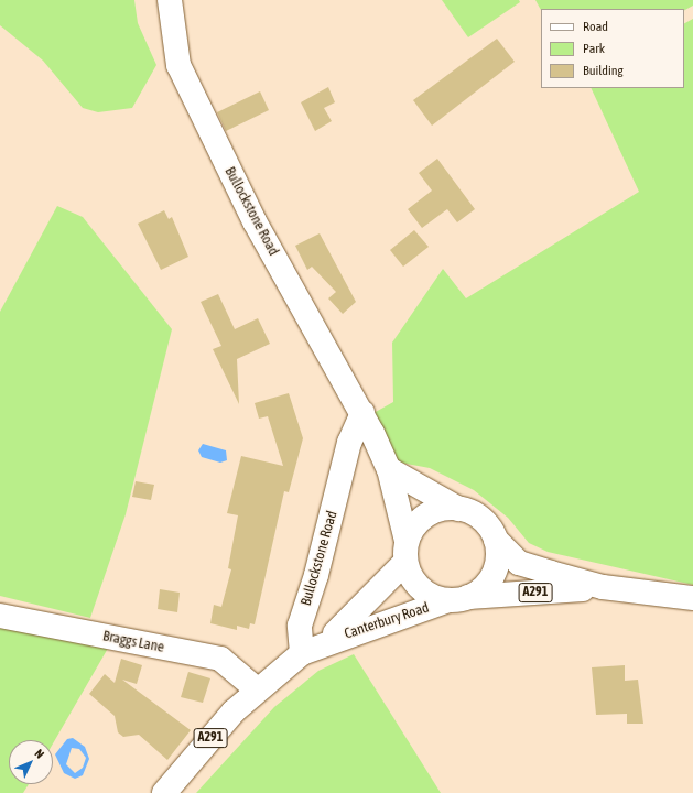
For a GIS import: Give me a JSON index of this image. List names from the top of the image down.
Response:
{
  "streets": {
    "street": [
      "Bullockstone Road",
      "A291",
      "Canterbury Road",
      "Braggs Lane"
    ]
  },
  "crossings": [
    ["Bullockstone Road", "Canterbury Road"],
    ["Canterbury Road", "Braggs Lane"]
  ],
  "legend": ["Road", "Park", "Building"],
  "north": "top right"
}
